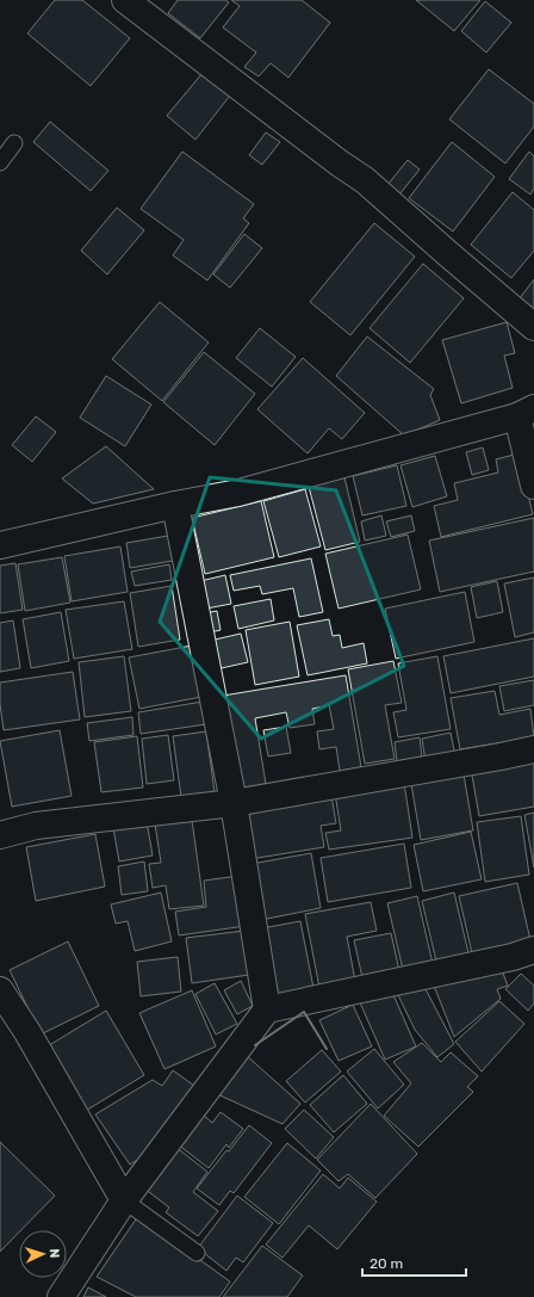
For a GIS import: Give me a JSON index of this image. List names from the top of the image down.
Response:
{
  "scale_bar": "20 m",
  "north": "right"
}
